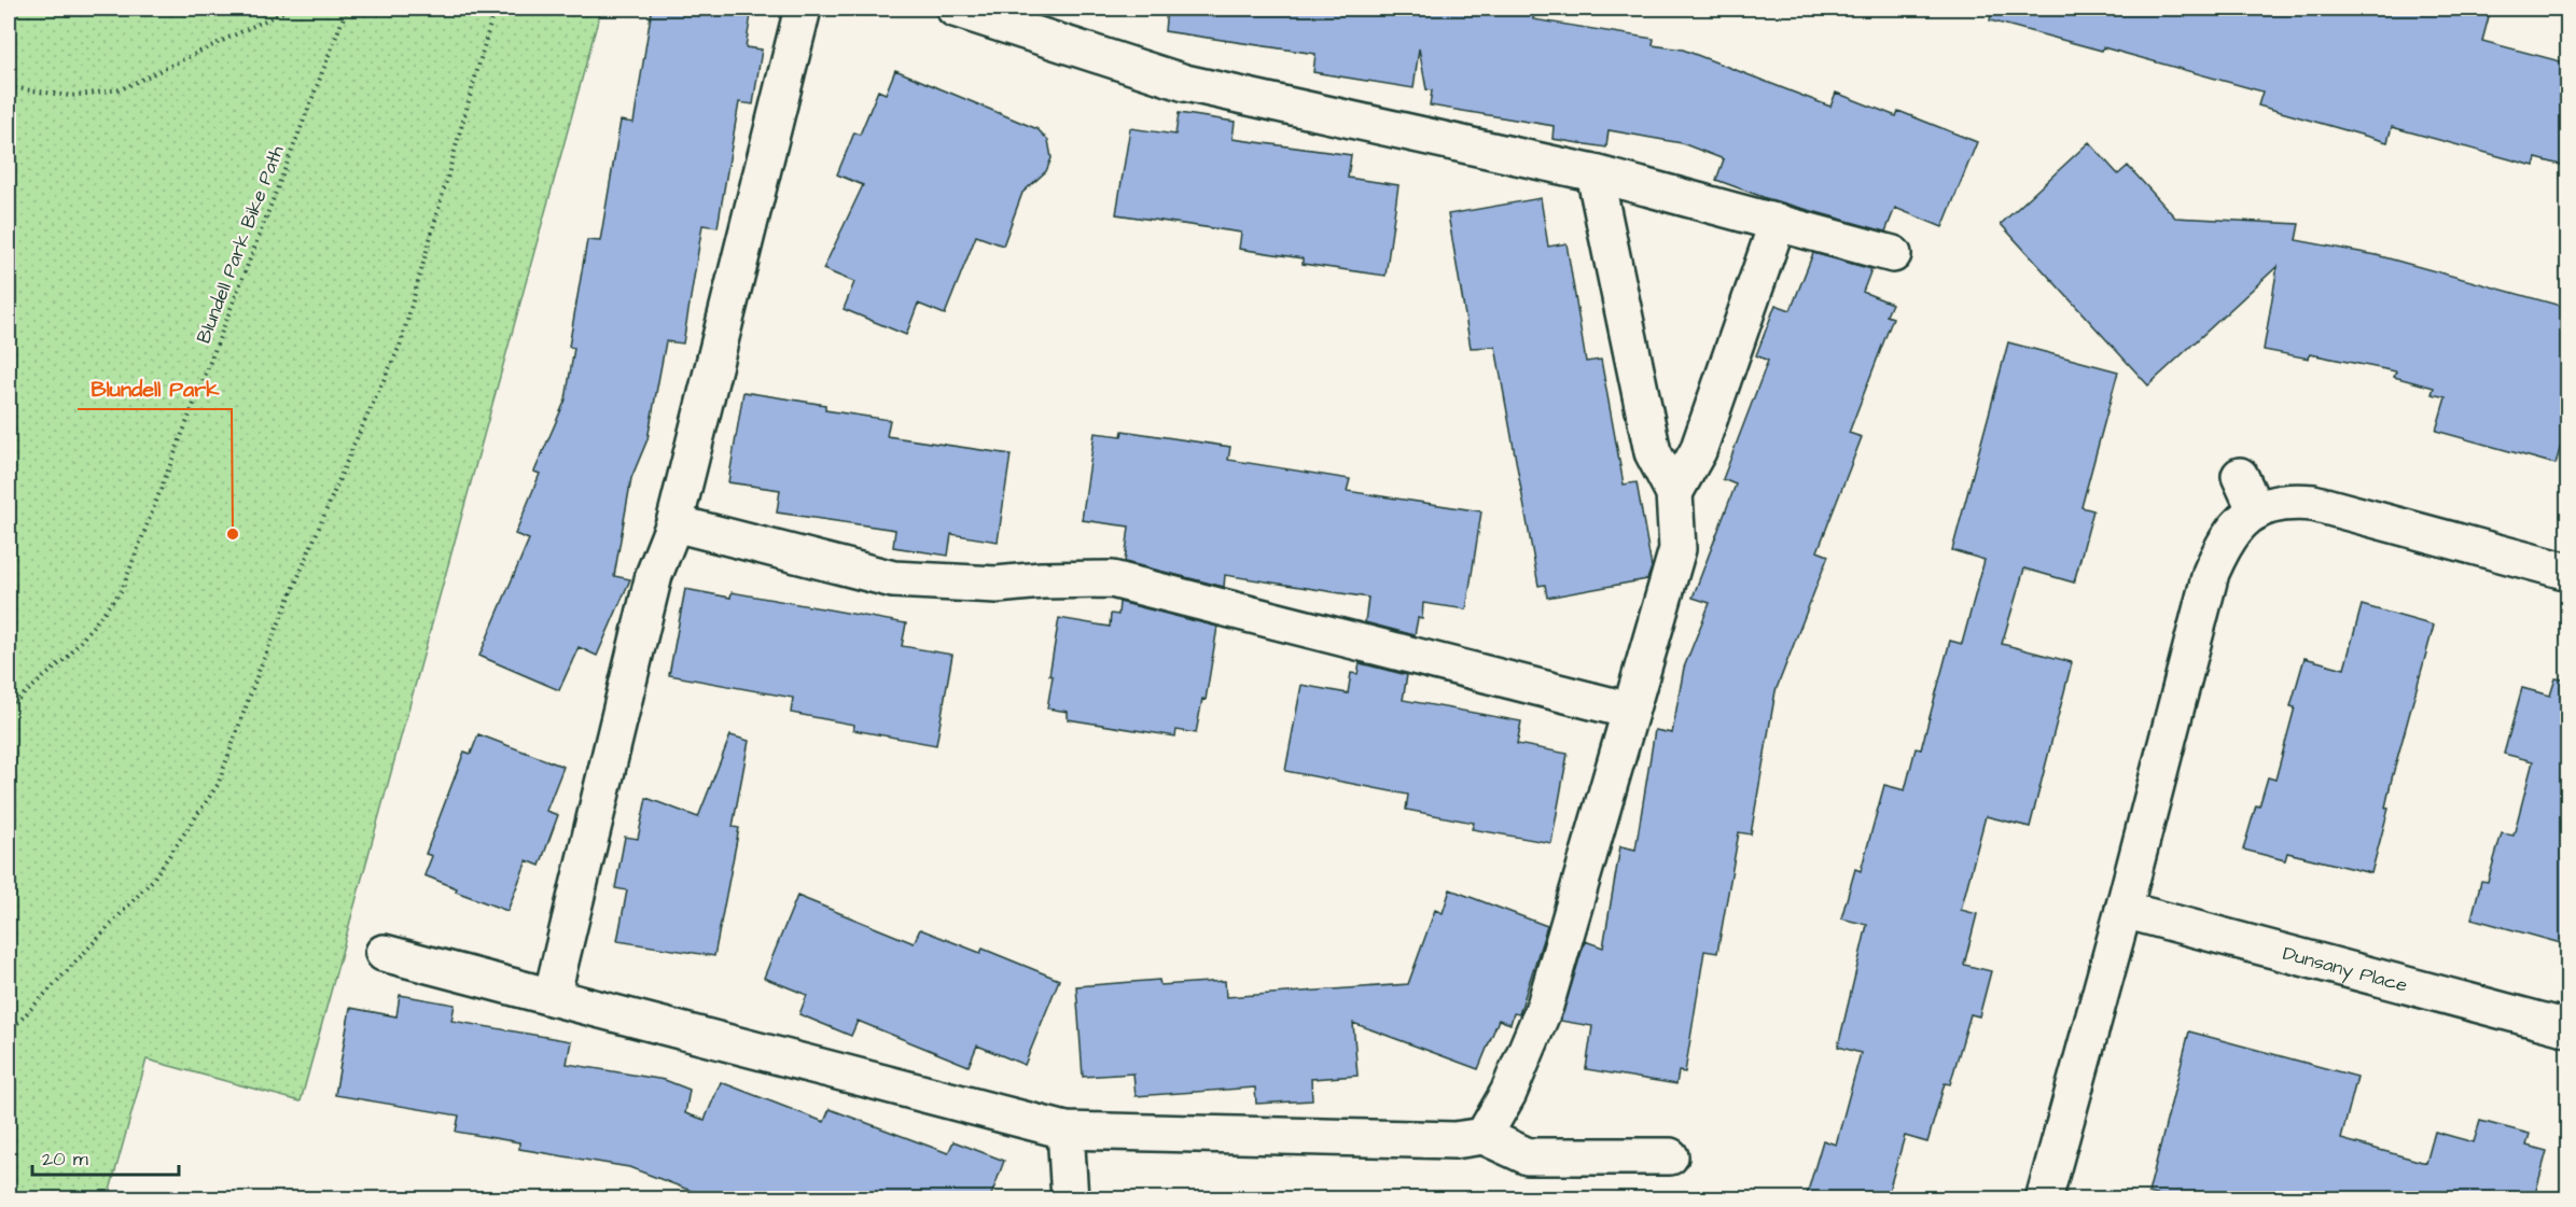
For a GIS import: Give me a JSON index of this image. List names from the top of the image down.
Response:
{
  "streets": {
    "street": ["Dunsany Place"],
    "path": ["Blundell Park Bike Path"]
  },
  "places": ["Blundell Park"],
  "scale_bar": "20 m"
}
